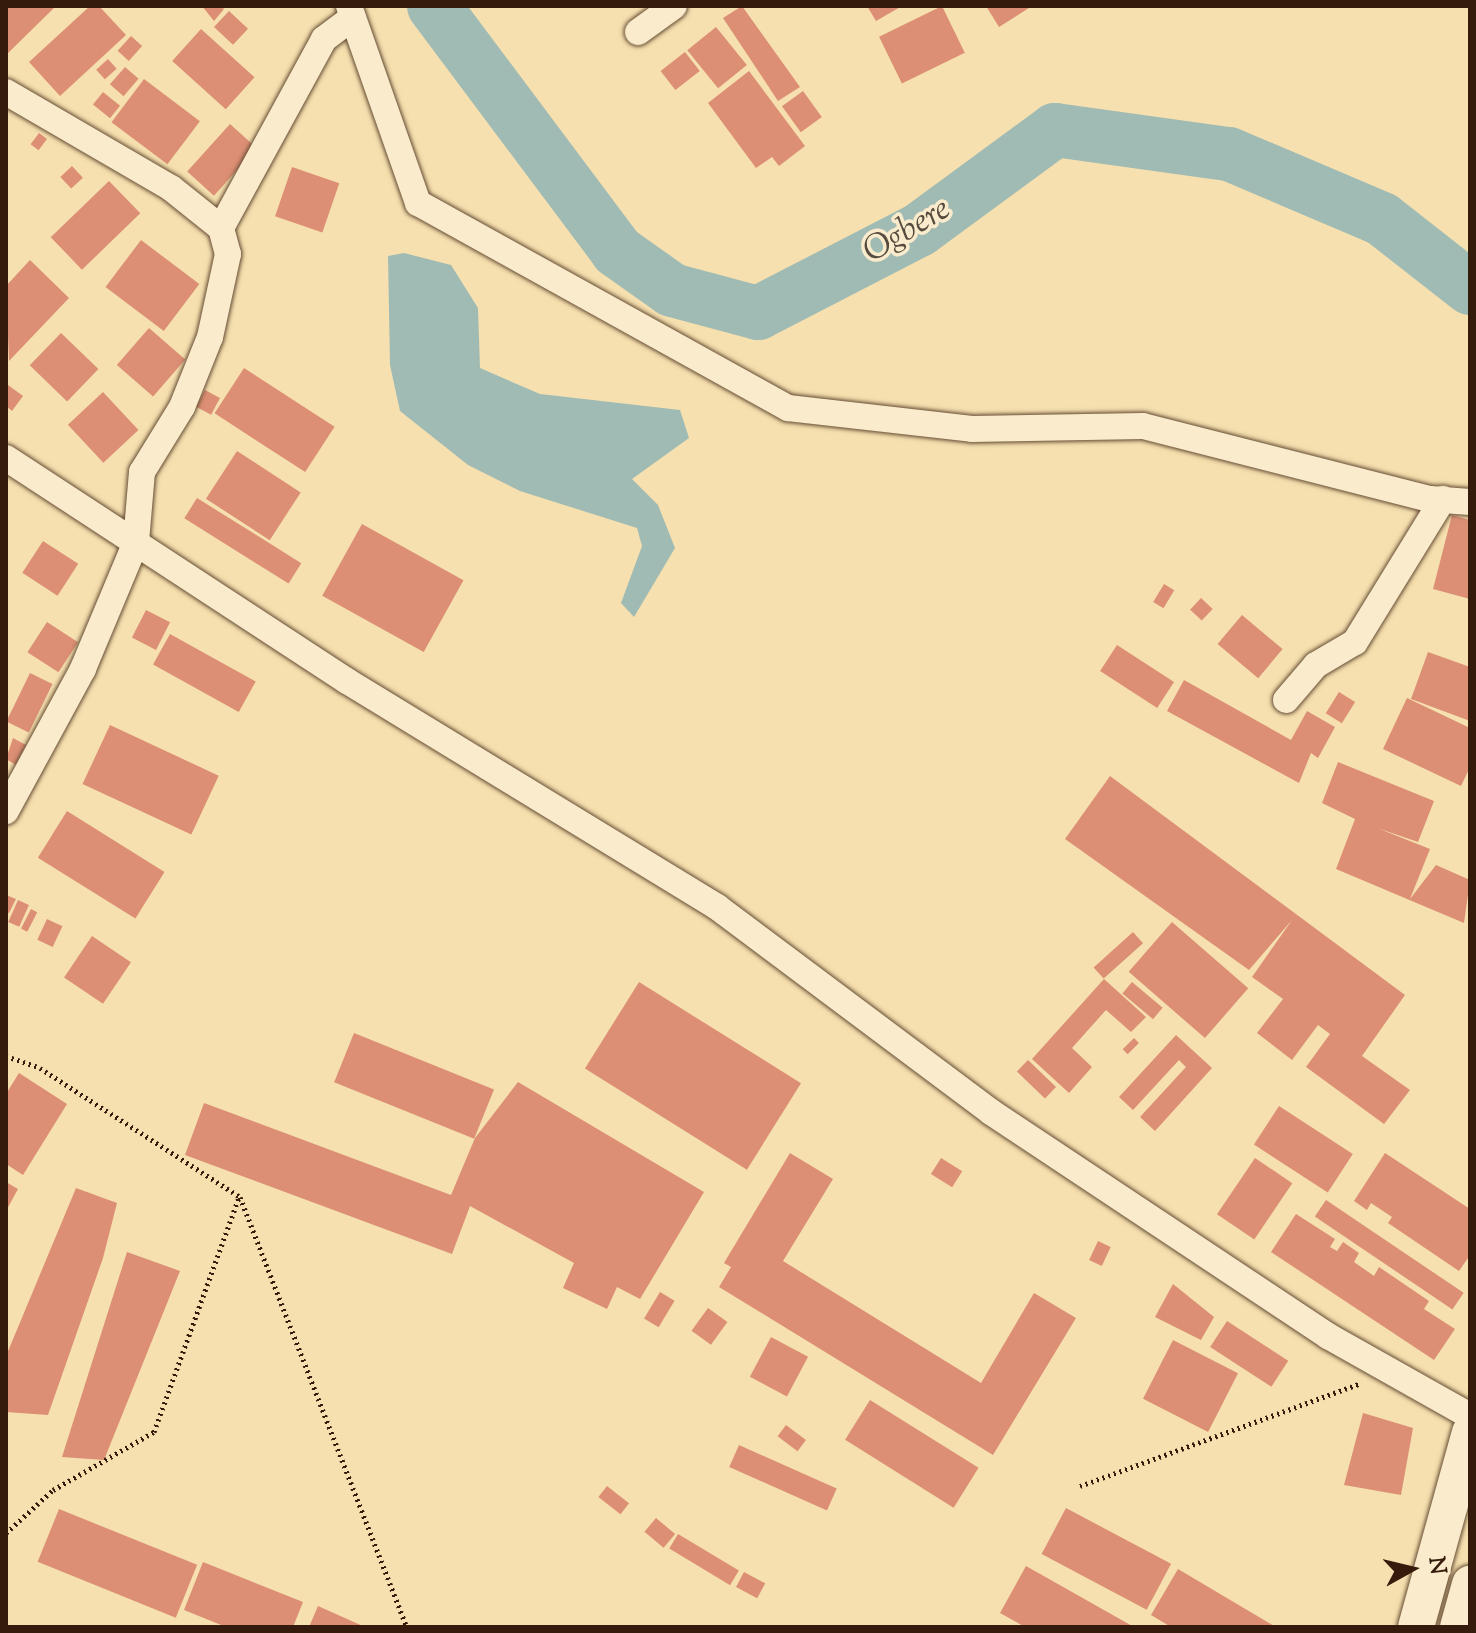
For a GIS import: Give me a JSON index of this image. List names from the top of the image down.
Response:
{
  "water": ["Ogbere"],
  "north": "right"
}
